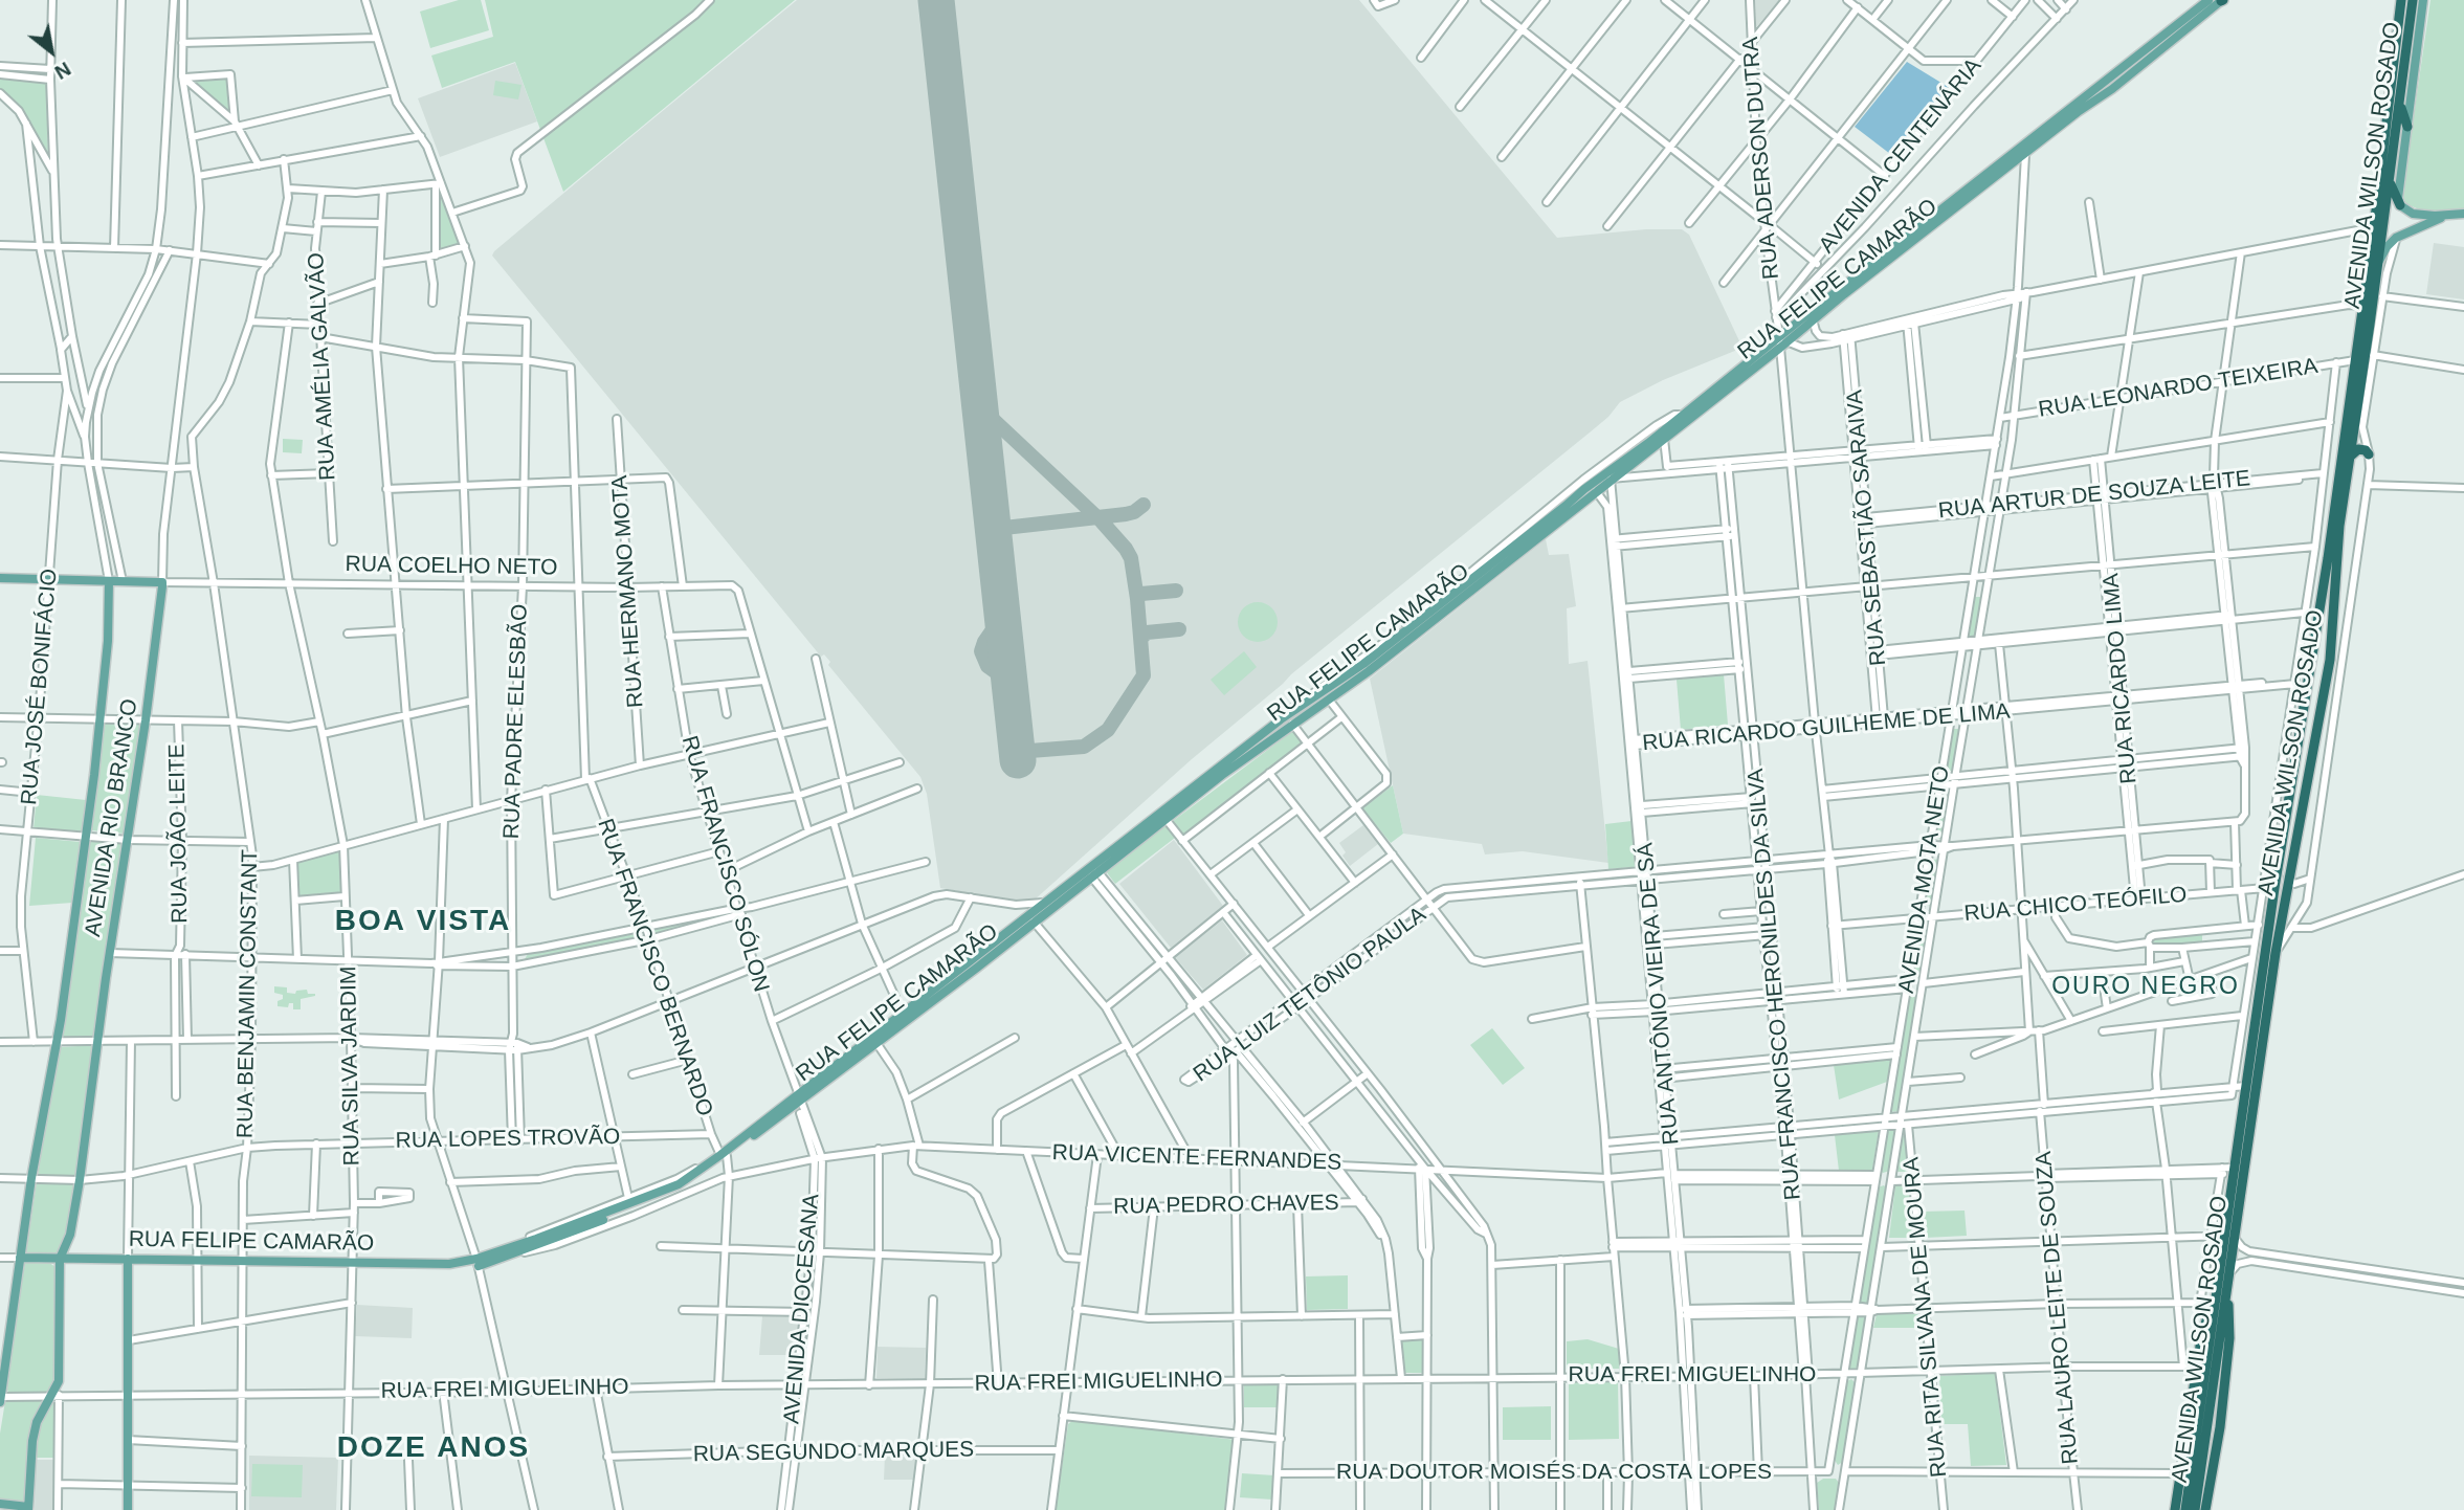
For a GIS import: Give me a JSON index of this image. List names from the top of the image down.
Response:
{
  "streets": {
    "highway": ["AVENIDA WILSON ROSADO"],
    "main road": ["RUA FELIPE CAMARÃO", "RUA COELHO NETO", "AVENIDA RIO BRANCO"],
    "street": [
      "AVENIDA CENTENÁRIA",
      "RUA ADERSON DUTRA",
      "RUA AMÉLIA GALVÃO",
      "RUA LEONARDO TEIXEIRA",
      "RUA ARTUR DE SOUZA LEITE",
      "RUA SEBASTIÃO SARAIVA",
      "RUA HERMANO MOTA",
      "RUA RICARDO LIMA",
      "RUA JOSÉ BONIFÁCIO",
      "RUA PADRE ELESBÃO",
      "RUA RICARDO GUILHEME DE LIMA",
      "RUA JOÃO LEITE",
      "RUA FRANCISCO SÓLON",
      "AVENIDA MOTA NETO",
      "RUA CHICO TEÓFILO",
      "RUA FRANCISCO BERNARDO",
      "RUA FRANCISCO HERONILDES DA SILVA",
      "RUA BENJAMIN CONSTANT",
      "RUA ANTÔNIO VIEIRA DE SÁ",
      "RUA LUIZ TETÔNIO PAULA",
      "RUA SILVA JARDIM",
      "RUA LOPES TROVÃO",
      "RUA VICENTE FERNANDES",
      "RUA PEDRO CHAVES",
      "RUA LAURO LEITE DE SOUZA",
      "AVENIDA DIOCESANA",
      "RUA RITA SILVANA DE MOURA",
      "RUA FREI MIGUELINHO",
      "RUA SEGUNDO MARQUES",
      "RUA DOUTOR MOISÉS DA COSTA LOPES"
    ]
  },
  "crossings": [
    ["AVENIDA CENTENÁRIA", "RUA ADERSON DUTRA"],
    ["RUA ADERSON DUTRA", "RUA FELIPE CAMARÃO"],
    ["RUA ADERSON DUTRA", "RUA RICARDO GUILHEME DE LIMA"],
    ["RUA ADERSON DUTRA", "RUA CHICO TEÓFILO"],
    ["AVENIDA WILSON ROSADO", "RUA LEONARDO TEIXEIRA"],
    ["AVENIDA WILSON ROSADO", "RUA CHICO TEÓFILO"],
    ["RUA FELIPE CAMARÃO", "AVENIDA RIO BRANCO"],
    ["RUA FELIPE CAMARÃO", "RUA FRANCISCO SÓLON"],
    ["RUA FELIPE CAMARÃO", "AVENIDA MOTA NETO"],
    ["RUA FELIPE CAMARÃO", "RUA FRANCISCO BERNARDO"],
    ["RUA FELIPE CAMARÃO", "RUA BENJAMIN CONSTANT"],
    ["RUA FELIPE CAMARÃO", "RUA ANTÔNIO VIEIRA DE SÁ"],
    ["RUA FELIPE CAMARÃO", "RUA SILVA JARDIM"],
    ["RUA FELIPE CAMARÃO", "RUA VICENTE FERNANDES"],
    ["RUA FELIPE CAMARÃO", "AVENIDA DIOCESANA"],
    ["RUA LEONARDO TEIXEIRA", "AVENIDA MOTA NETO"],
    ["RUA ARTUR DE SOUZA LEITE", "RUA SEBASTIÃO SARAIVA"],
    ["RUA ARTUR DE SOUZA LEITE", "RUA RICARDO LIMA"],
    ["RUA ARTUR DE SOUZA LEITE", "AVENIDA MOTA NETO"],
    ["RUA SEBASTIÃO SARAIVA", "RUA RICARDO GUILHEME DE LIMA"],
    ["RUA COELHO NETO", "RUA HERMANO MOTA"],
    ["RUA COELHO NETO", "RUA JOSÉ BONIFÁCIO"],
    ["RUA COELHO NETO", "RUA PADRE ELESBÃO"],
    ["RUA COELHO NETO", "AVENIDA RIO BRANCO"],
    ["RUA COELHO NETO", "RUA FRANCISCO SÓLON"],
    ["RUA COELHO NETO", "RUA FRANCISCO BERNARDO"],
    ["RUA COELHO NETO", "RUA BENJAMIN CONSTANT"],
    ["RUA COELHO NETO", "RUA SILVA JARDIM"],
    ["RUA RICARDO LIMA", "RUA RICARDO GUILHEME DE LIMA"],
    ["RUA RICARDO LIMA", "RUA CHICO TEÓFILO"],
    ["RUA PADRE ELESBÃO", "RUA FRANCISCO BERNARDO"],
    ["RUA PADRE ELESBÃO", "RUA LOPES TROVÃO"],
    ["RUA RICARDO GUILHEME DE LIMA", "AVENIDA MOTA NETO"],
    ["RUA RICARDO GUILHEME DE LIMA", "RUA FRANCISCO HERONILDES DA SILVA"],
    ["RUA RICARDO GUILHEME DE LIMA", "RUA ANTÔNIO VIEIRA DE SÁ"],
    ["AVENIDA RIO BRANCO", "RUA LOPES TROVÃO"],
    ["AVENIDA RIO BRANCO", "RUA FREI MIGUELINHO"],
    ["RUA FRANCISCO SÓLON", "AVENIDA DIOCESANA"],
    ["AVENIDA MOTA NETO", "RUA CHICO TEÓFILO"],
    ["AVENIDA MOTA NETO", "RUA VICENTE FERNANDES"],
    ["AVENIDA MOTA NETO", "RUA RITA SILVANA DE MOURA"],
    ["AVENIDA MOTA NETO", "RUA FREI MIGUELINHO"],
    ["AVENIDA MOTA NETO", "RUA DOUTOR MOISÉS DA COSTA LOPES"],
    ["RUA FRANCISCO BERNARDO", "RUA LOPES TROVÃO"],
    ["RUA FRANCISCO HERONILDES DA SILVA", "RUA VICENTE FERNANDES"],
    ["RUA FRANCISCO HERONILDES DA SILVA", "RUA FREI MIGUELINHO"],
    ["RUA FRANCISCO HERONILDES DA SILVA", "RUA DOUTOR MOISÉS DA COSTA LOPES"],
    ["RUA BENJAMIN CONSTANT", "RUA LOPES TROVÃO"],
    ["RUA BENJAMIN CONSTANT", "RUA FREI MIGUELINHO"],
    ["RUA ANTÔNIO VIEIRA DE SÁ", "RUA VICENTE FERNANDES"],
    ["RUA ANTÔNIO VIEIRA DE SÁ", "RUA FREI MIGUELINHO"],
    ["RUA ANTÔNIO VIEIRA DE SÁ", "RUA DOUTOR MOISÉS DA COSTA LOPES"],
    ["RUA SILVA JARDIM", "RUA LOPES TROVÃO"],
    ["RUA SILVA JARDIM", "RUA FREI MIGUELINHO"],
    ["RUA VICENTE FERNANDES", "AVENIDA DIOCESANA"],
    ["RUA LAURO LEITE DE SOUZA", "RUA FREI MIGUELINHO"],
    ["AVENIDA DIOCESANA", "RUA FREI MIGUELINHO"],
    ["AVENIDA DIOCESANA", "RUA SEGUNDO MARQUES"],
    ["RUA RITA SILVANA DE MOURA", "RUA FREI MIGUELINHO"]
  ],
  "districts": ["BOA VISTA", "OURO NEGRO", "DOZE ANOS"],
  "north": "bottom right"
}
